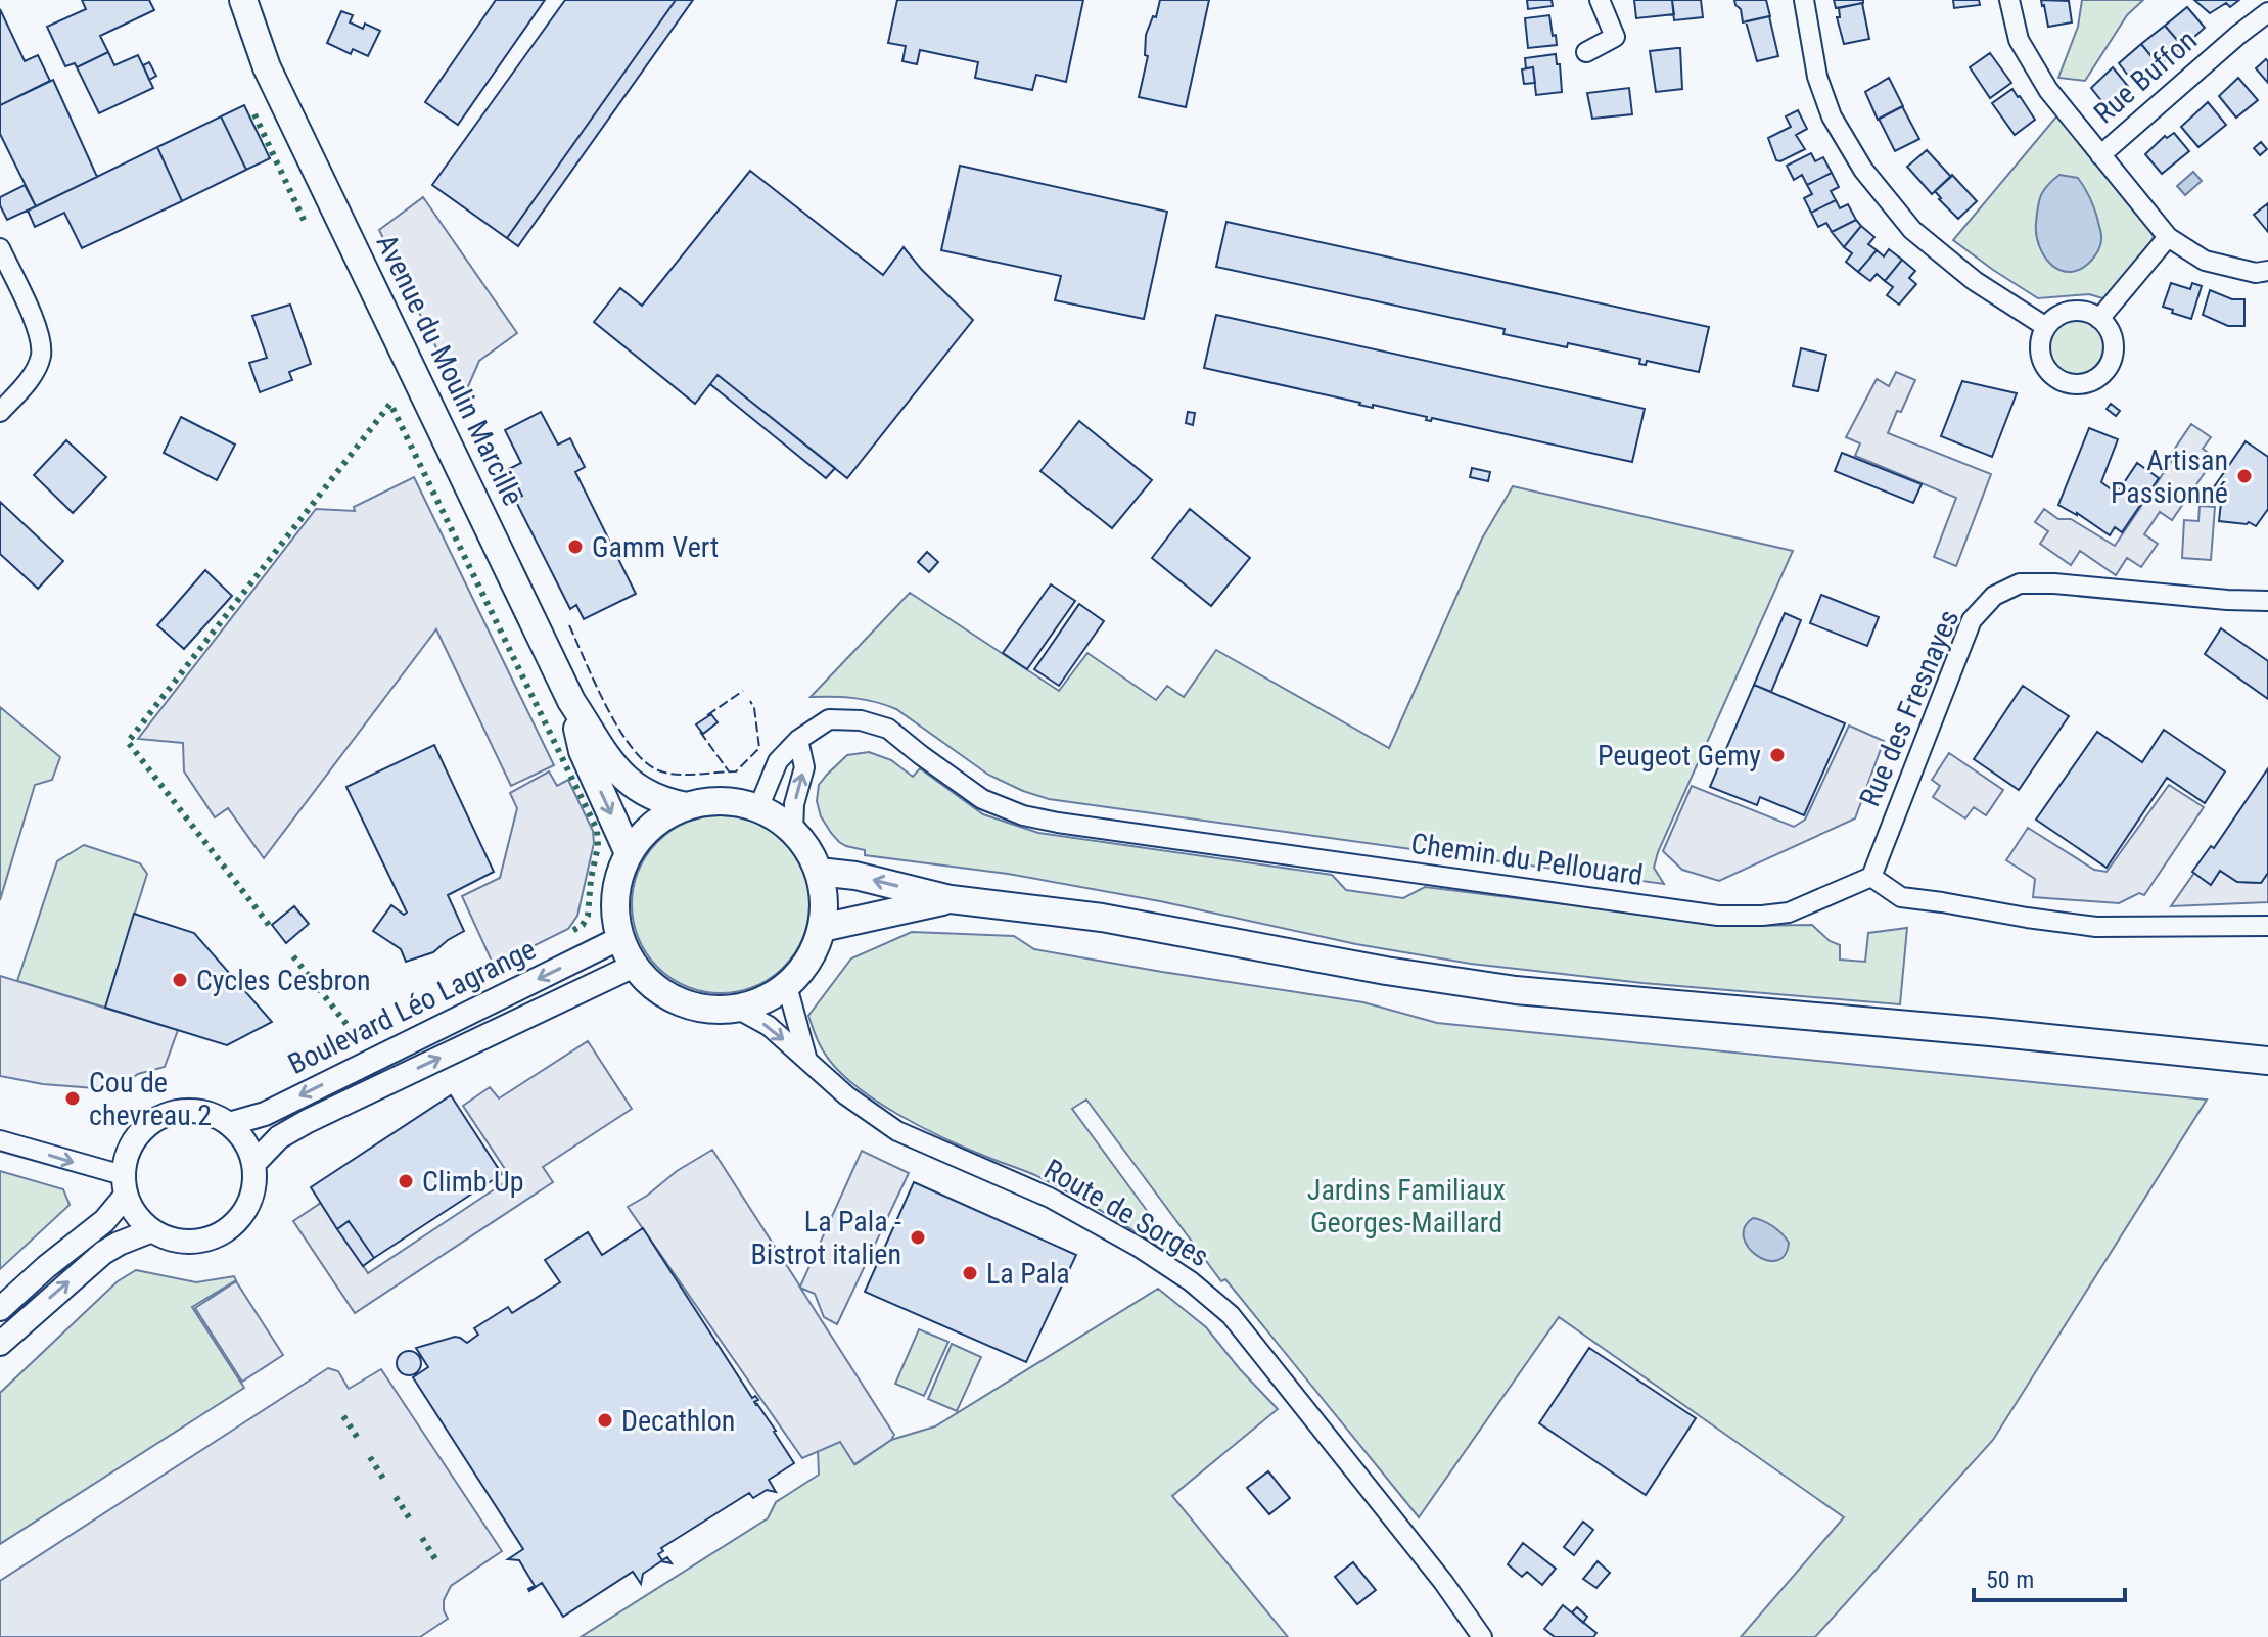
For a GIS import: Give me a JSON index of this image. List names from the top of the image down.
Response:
{
  "streets": {
    "main road": ["Avenue du Moulin Marcille"],
    "street": [
      "Rue Buffon",
      "Rue des Fresnayes",
      "Chemin du Pellouard",
      "Boulevard Léo Lagrange",
      "Route de Sorges"
    ]
  },
  "crossings": [
    ["Avenue du Moulin Marcille", "Chemin du Pellouard"],
    ["Avenue du Moulin Marcille", "Boulevard Léo Lagrange"],
    ["Avenue du Moulin Marcille", "Route de Sorges"],
    ["Rue des Fresnayes", "Chemin du Pellouard"],
    ["Chemin du Pellouard", "Boulevard Léo Lagrange"],
    ["Chemin du Pellouard", "Route de Sorges"],
    ["Boulevard Léo Lagrange", "Route de Sorges"]
  ],
  "parks": ["Jardins Familiaux Georges-Maillard"],
  "places": [
    "Artisan Passionné",
    "Gamm Vert",
    "Peugeot Gemy",
    "Cycles Cesbron",
    "Cou de chevreau 2",
    "Climb Up",
    "La Pala - Bistrot italien",
    "La Pala",
    "Decathlon"
  ],
  "scale_bar": "50 m"
}
